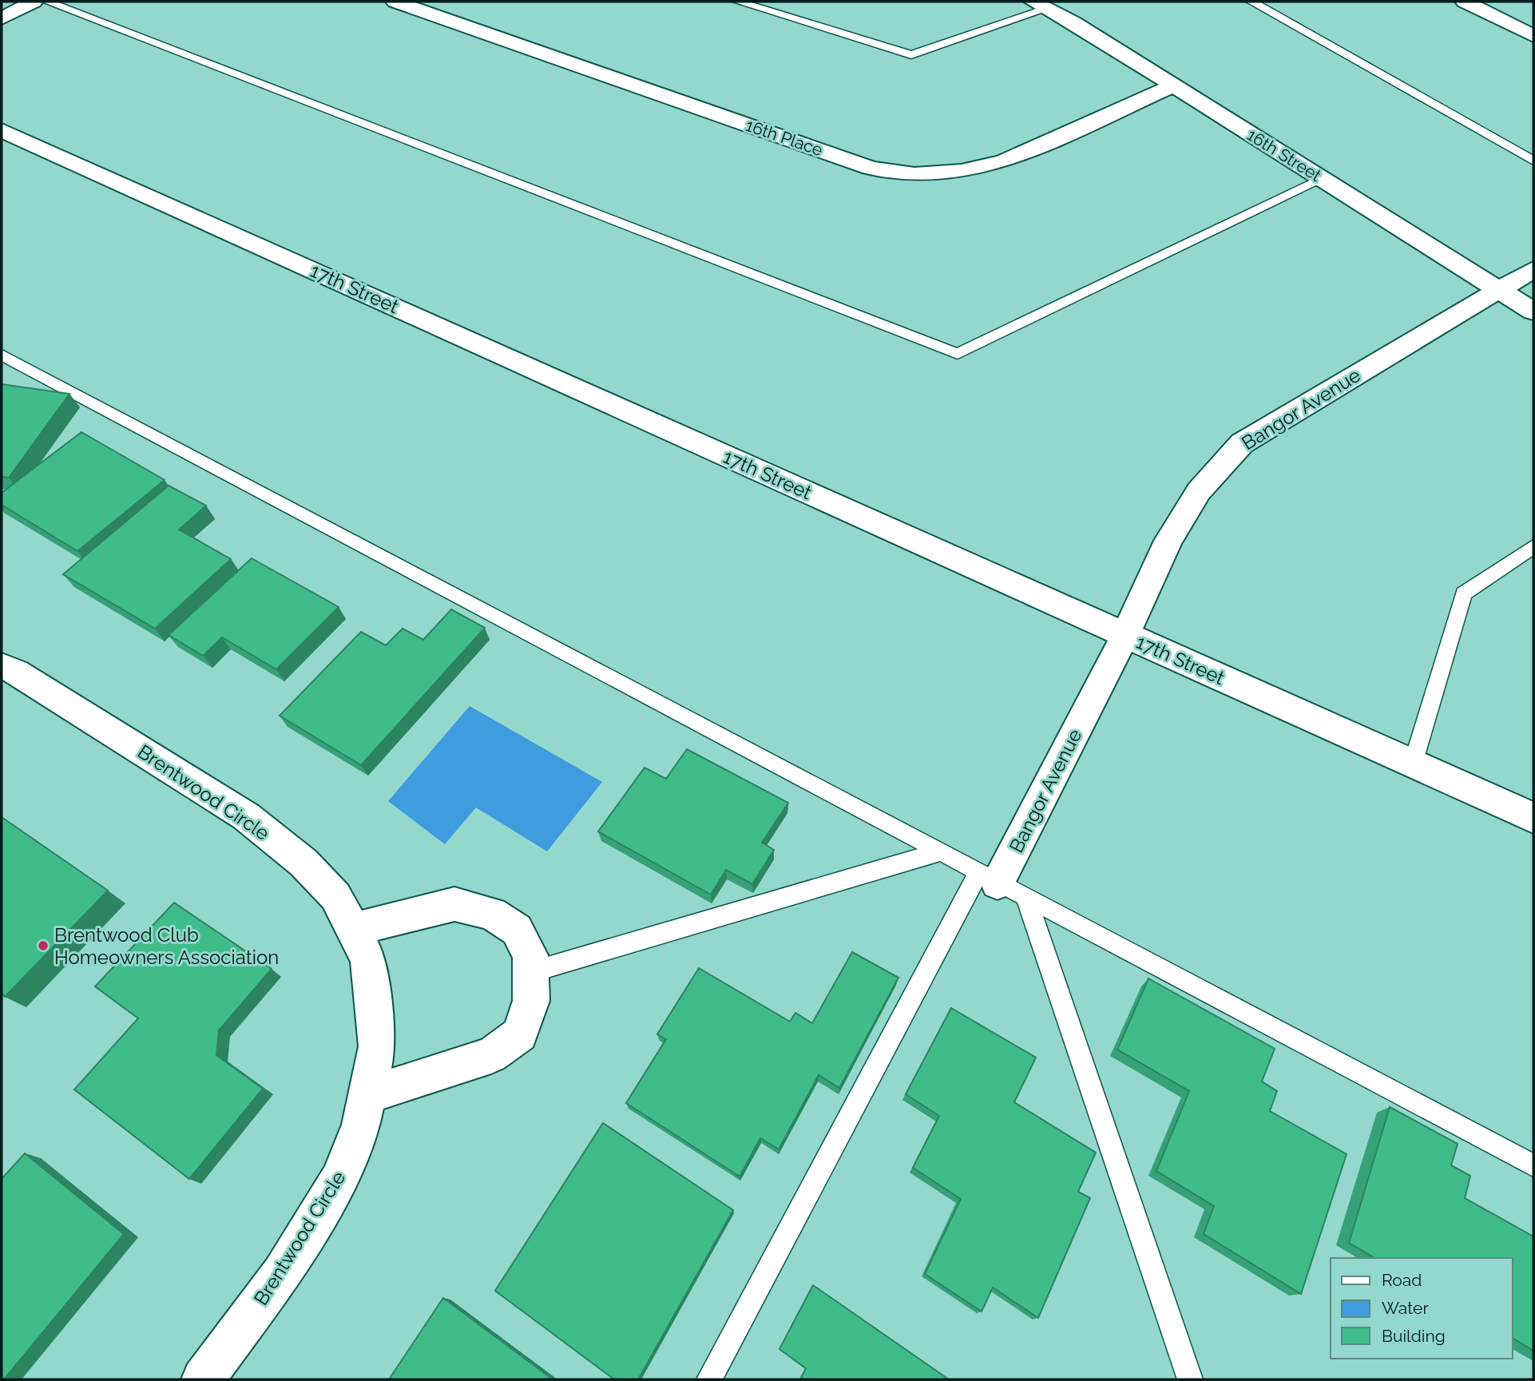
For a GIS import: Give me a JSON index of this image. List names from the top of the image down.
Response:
{
  "streets": {
    "street": [
      "16th Place",
      "16th Street",
      "17th Street",
      "Bangor Avenue",
      "Brentwood Circle"
    ]
  },
  "crossings": [
    ["16th Place", "16th Street"],
    ["16th Street", "Bangor Avenue"],
    ["17th Street", "Bangor Avenue"]
  ],
  "places": ["Brentwood Club Homeowners Association"],
  "legend": ["Road", "Water", "Building"]
}
